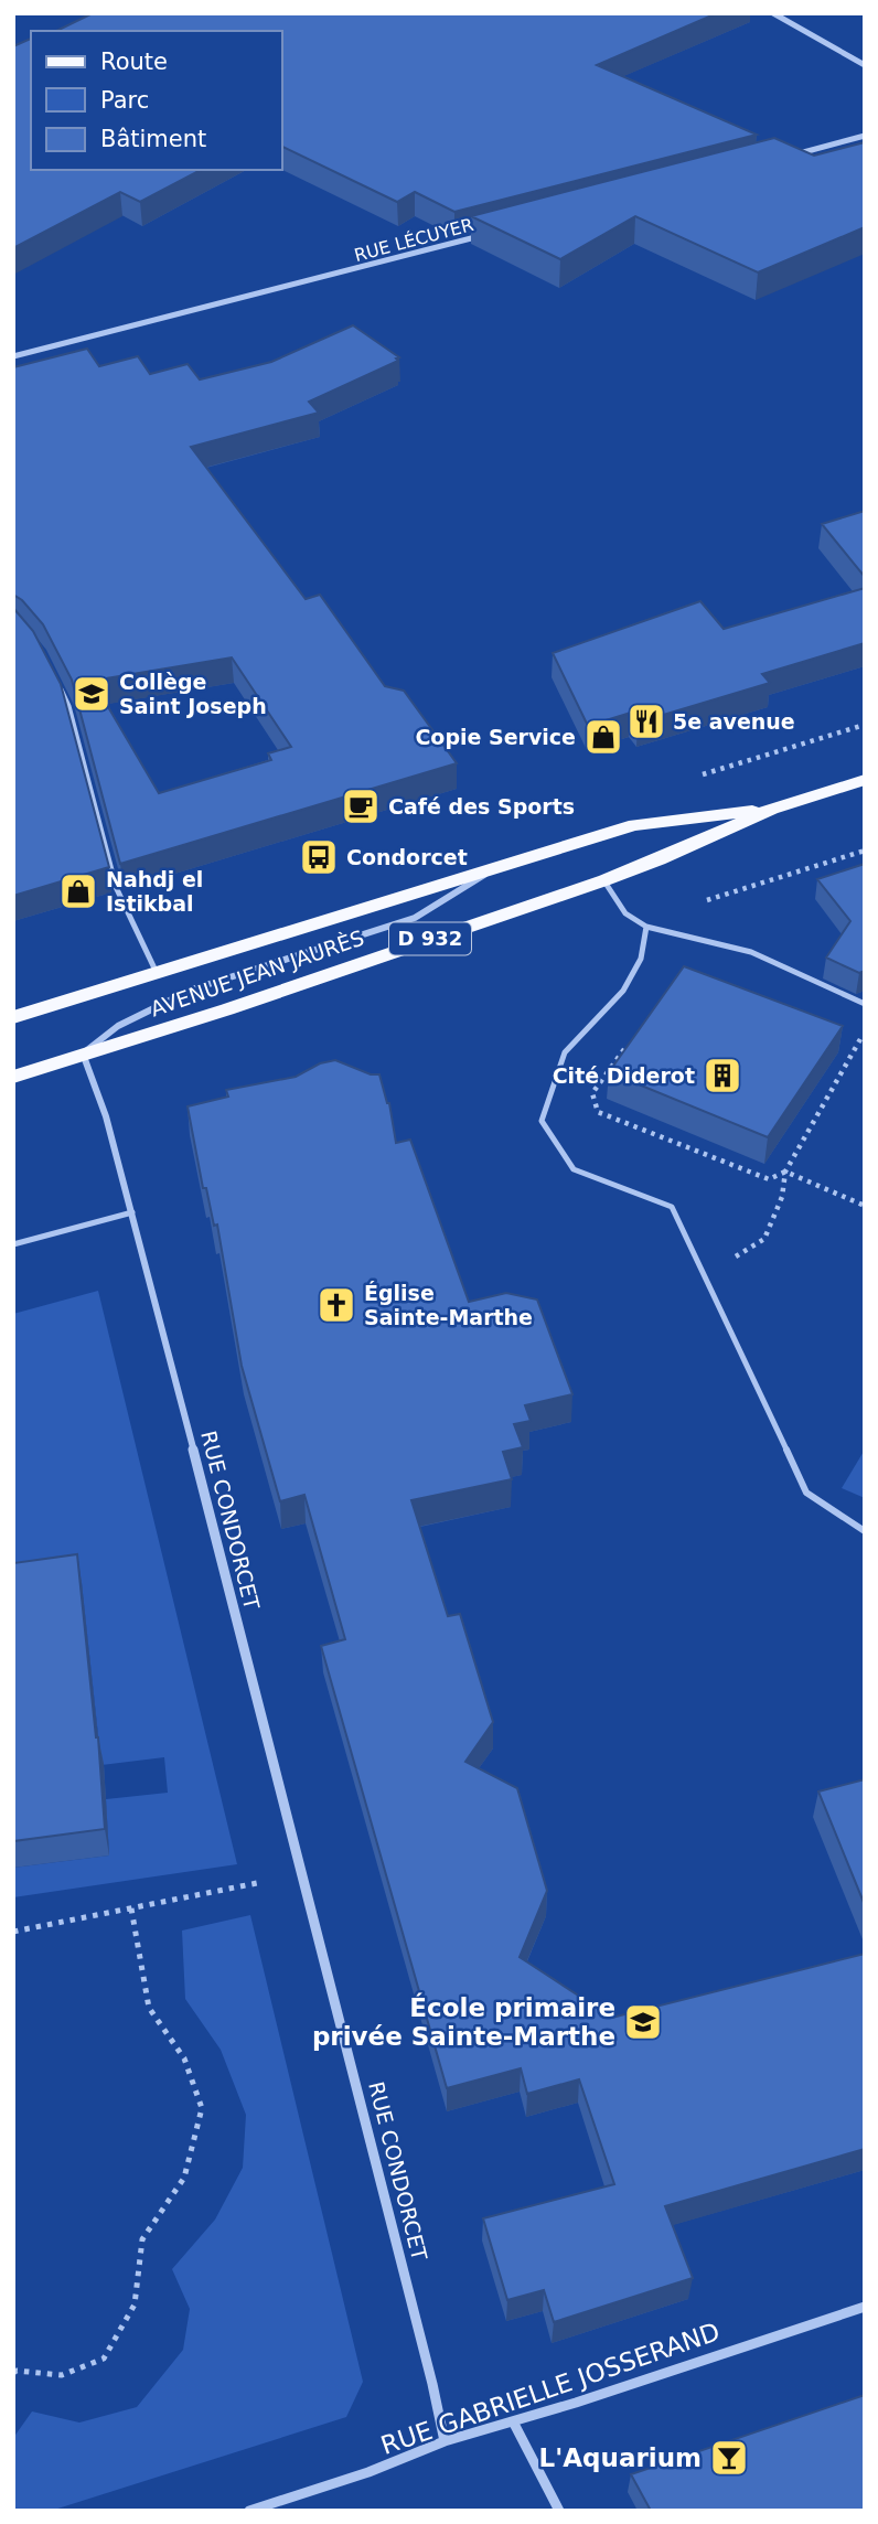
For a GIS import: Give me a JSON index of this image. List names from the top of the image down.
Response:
{
  "streets": {
    "main road": ["D 932", "AVENUE JEAN JAURÈS"],
    "street": ["RUE LÉCUYER", "RUE CONDORCET", "RUE GABRIELLE JOSSERAND"]
  },
  "crossings": [
    ["AVENUE JEAN JAURÈS", "RUE CONDORCET"],
    ["RUE CONDORCET", "RUE GABRIELLE JOSSERAND"]
  ],
  "places": {
    "school or university": ["Collège Saint Joseph", "École primaire privée Sainte-Marthe"],
    "restaurant": ["5e avenue"],
    "shop": ["Copie Service", "Nahdj el Istikbal"],
    "cafe": ["Café des Sports"],
    "bus stop": ["Condorcet"],
    "building": ["Cité Diderot"],
    "church": ["Église Sainte-Marthe"],
    "bar": ["L'Aquarium"]
  },
  "legend": ["Route", "Parc", "Bâtiment"]
}
